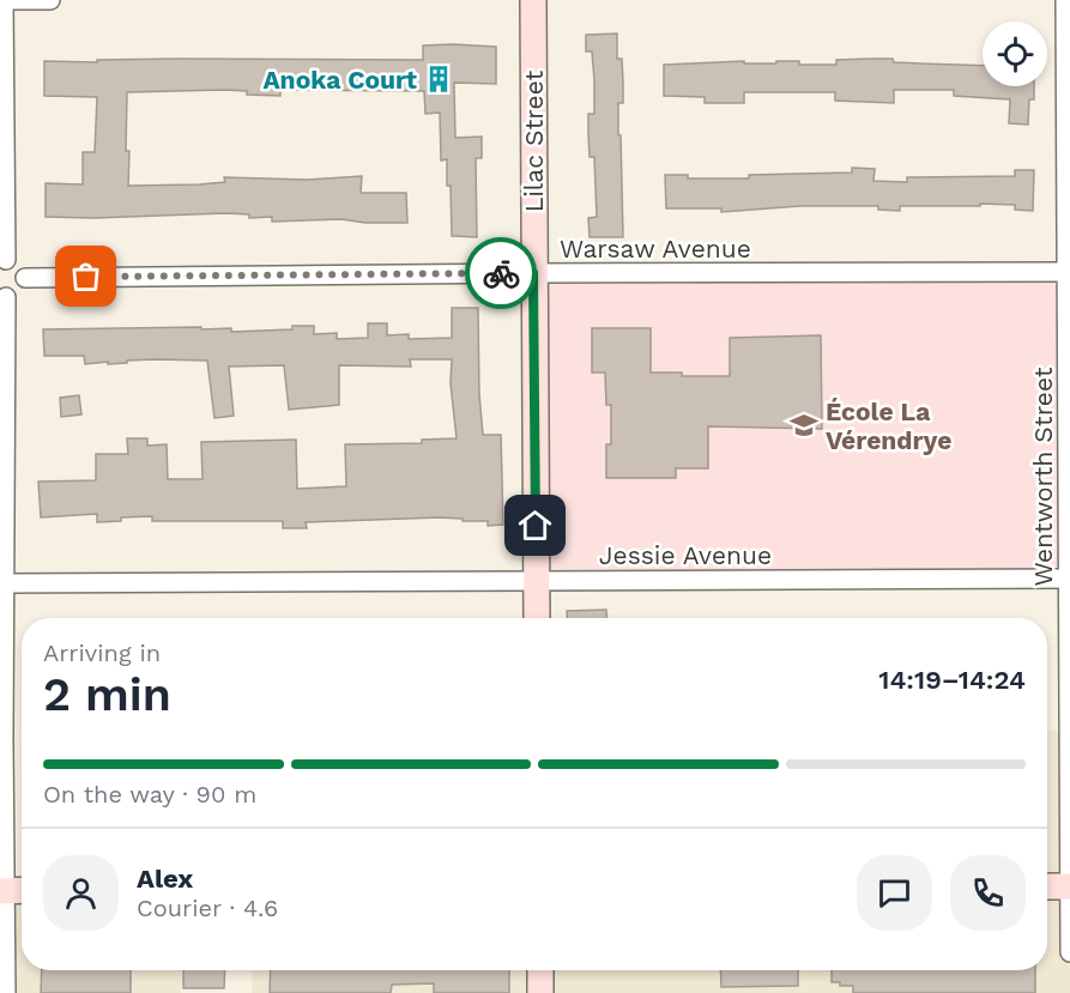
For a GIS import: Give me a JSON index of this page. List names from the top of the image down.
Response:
{
  "streets": {
    "street": [
      "Lilac Street",
      "Warsaw Avenue",
      "Wentworth Street",
      "Jessie Avenue"
    ]
  },
  "crossings": [
    ["Lilac Street", "Warsaw Avenue"],
    ["Lilac Street", "Jessie Avenue"],
    ["Warsaw Avenue", "Wentworth Street"],
    ["Wentworth Street", "Jessie Avenue"]
  ],
  "places": {
    "building": ["Anoka Court"],
    "school or university": ["École La Vérendrye"]
  },
  "page": {
    "heading": ["2 min", "Arriving in", "14:19–14:24"],
    "panel": ["Alex", "Courier · 4.6"],
    "bar": "On the way · 90 m"
  }
}
